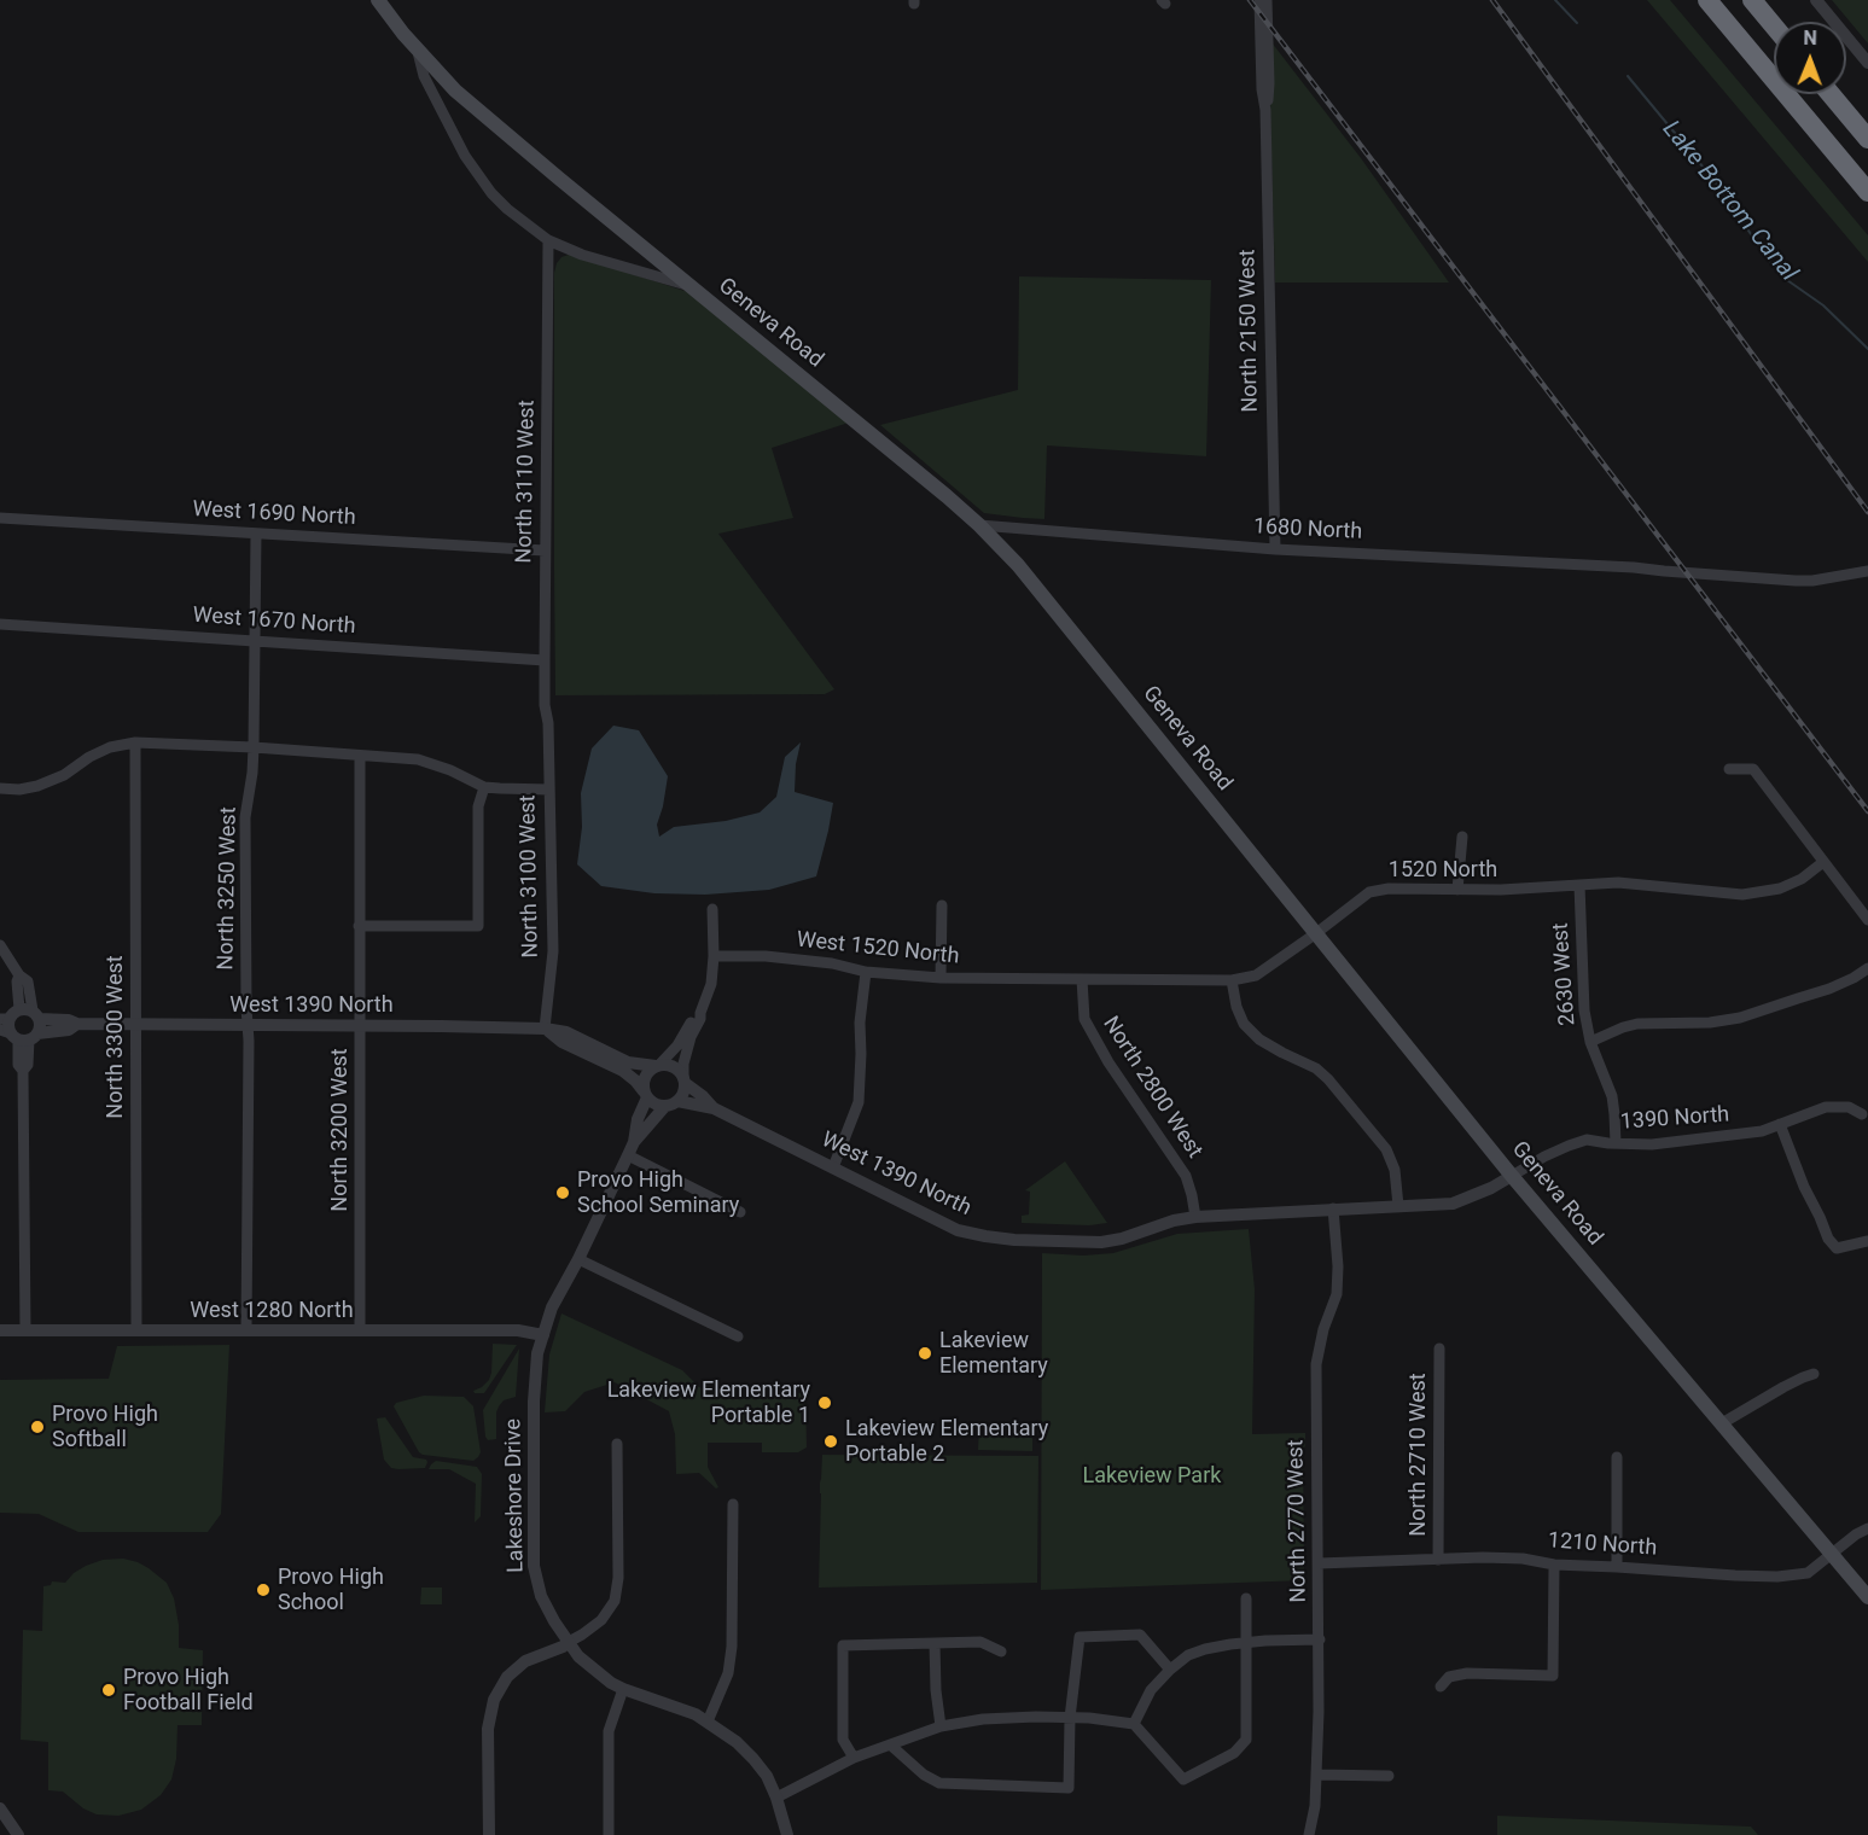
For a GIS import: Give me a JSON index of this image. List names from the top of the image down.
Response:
{
  "streets": {
    "main road": ["Geneva Road"],
    "street": [
      "North 2150 West",
      "North 3110 West",
      "West 1690 North",
      "1680 North",
      "West 1670 North",
      "1520 North",
      "North 3100 West",
      "North 3250 West",
      "West 1520 North",
      "2630 West",
      "West 1390 North",
      "North 3300 West",
      "North 2800 West",
      "1390 North",
      "North 3200 West",
      "West 1280 North",
      "North 2710 West",
      "Lakeshore Drive",
      "North 2770 West",
      "1210 North"
    ]
  },
  "crossings": [
    ["Geneva Road", "1680 North"],
    ["Geneva Road", "1520 North"],
    ["Geneva Road", "1390 North"],
    ["Geneva Road", "1210 North"],
    ["North 2150 West", "1680 North"],
    ["North 3110 West", "West 1690 North"],
    ["North 3110 West", "West 1670 North"],
    ["North 3110 West", "North 3100 West"],
    ["West 1690 North", "North 3250 West"],
    ["West 1670 North", "North 3250 West"],
    ["1520 North", "West 1520 North"],
    ["1520 North", "2630 West"],
    ["1520 North", "North 2800 West"],
    ["North 3100 West", "West 1390 North"],
    ["North 3250 West", "West 1390 North"],
    ["North 3250 West", "West 1280 North"],
    ["West 1520 North", "North 2800 West"],
    ["2630 West", "1390 North"],
    ["West 1390 North", "North 3300 West"],
    ["West 1390 North", "North 2800 West"],
    ["West 1390 North", "1390 North"],
    ["West 1390 North", "North 3200 West"],
    ["West 1390 North", "Lakeshore Drive"],
    ["North 3300 West", "West 1280 North"],
    ["North 2800 West", "1390 North"],
    ["1390 North", "North 2770 West"],
    ["North 3200 West", "West 1280 North"],
    ["West 1280 North", "Lakeshore Drive"],
    ["North 2710 West", "1210 North"],
    ["North 2770 West", "1210 North"]
  ],
  "water": ["Lake Bottom Canal"],
  "parks": ["Lakeview Park"],
  "places": [
    "Provo High School Seminary",
    "Lakeview Elementary",
    "Lakeview Elementary Portable 1",
    "Provo High Softball",
    "Lakeview Elementary Portable 2",
    "Provo High School",
    "Provo High Football Field"
  ],
  "north": "top"
}
